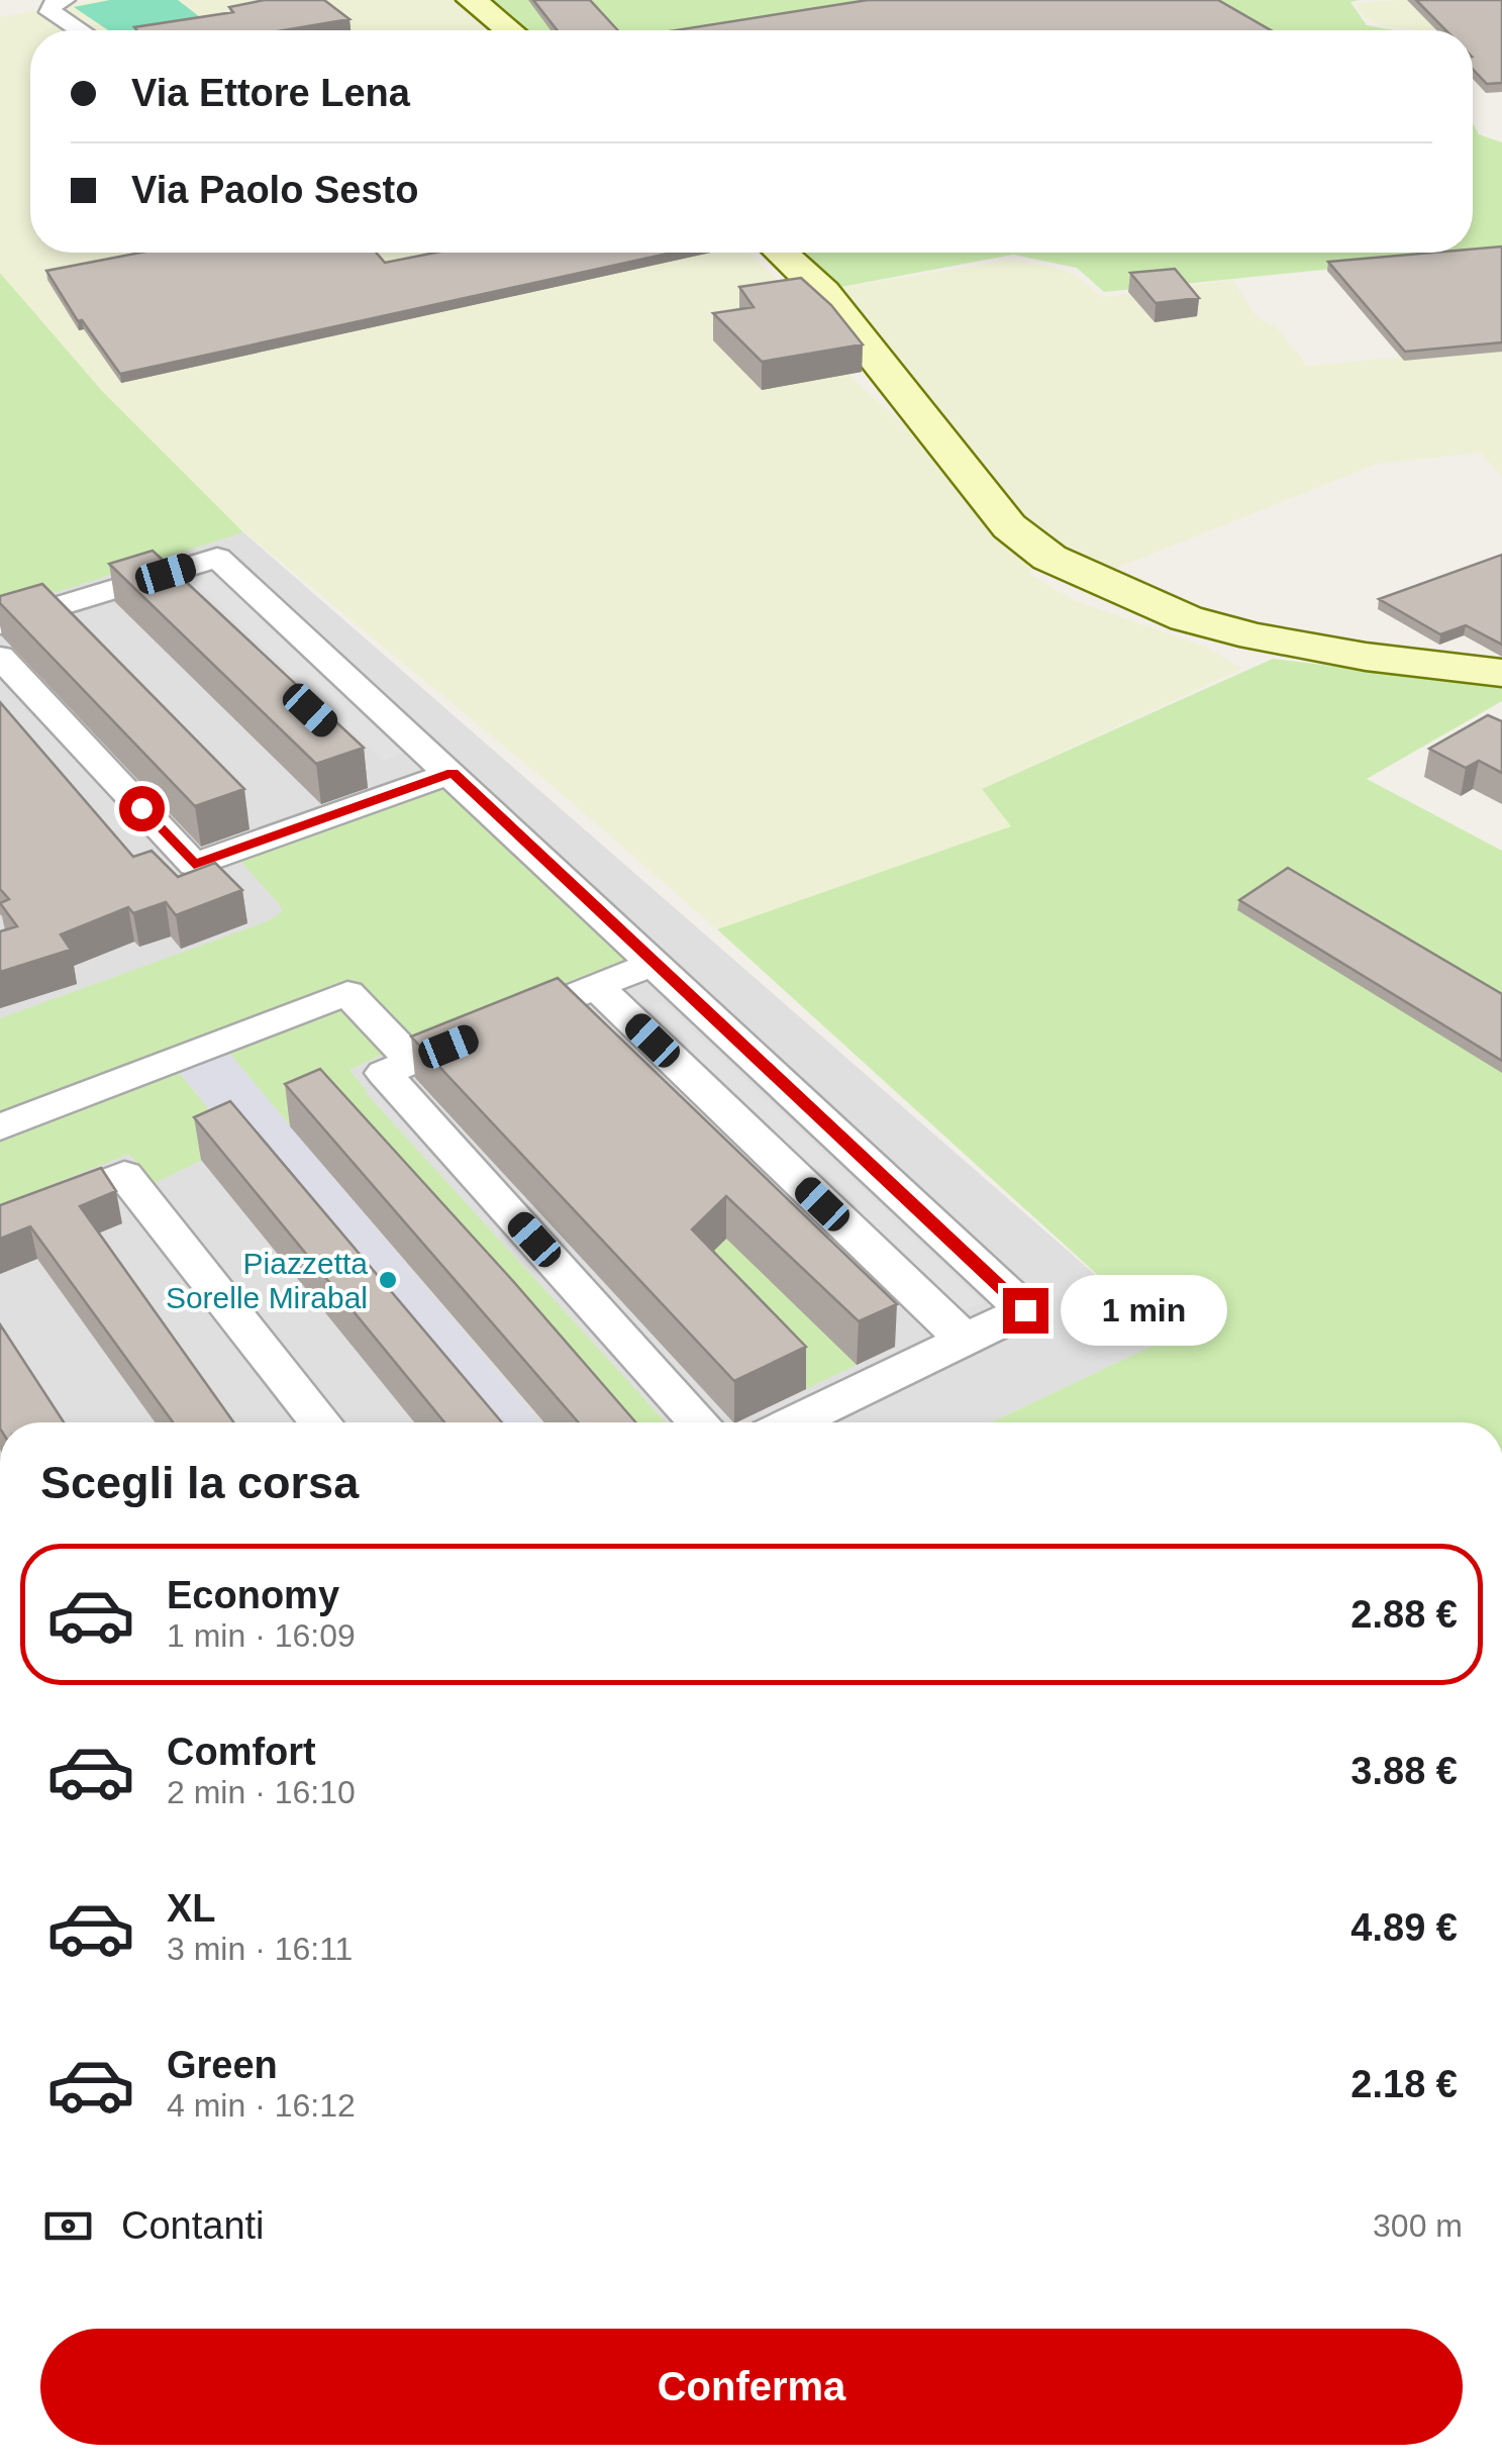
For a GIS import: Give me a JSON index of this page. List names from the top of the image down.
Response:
{
  "places": ["Piazzetta Sorelle Mirabal"],
  "page": {
    "banner": ["Via Ettore Lena", "Via Paolo Sesto"],
    "bubble": "1 min",
    "heading": "Scegli la corsa",
    "list": [
      {
        "name": "Economy",
        "note": "1 min · 16:09",
        "value": "2.88 €"
      },
      {
        "name": "Comfort",
        "note": "2 min · 16:10",
        "value": "3.88 €"
      },
      {
        "name": "XL",
        "note": "3 min · 16:11",
        "value": "4.89 €"
      },
      {
        "name": "Green",
        "note": "4 min · 16:12",
        "value": "2.18 €"
      }
    ],
    "pay": ["Contanti", "300 m"],
    "buttons": "Conferma"
  }
}
